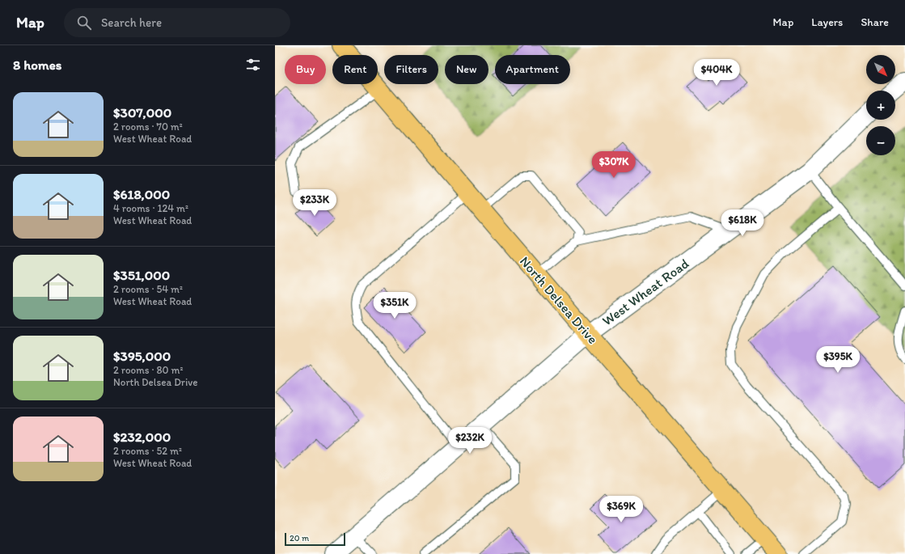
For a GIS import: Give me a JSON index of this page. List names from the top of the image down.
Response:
{
  "streets": {
    "main road": ["North Delsea Drive"],
    "street": ["West Wheat Road"]
  },
  "crossings": [
    ["West Wheat Road", "North Delsea Drive"]
  ],
  "scale_bar": "20 m",
  "north": "bottom right",
  "page": {
    "header": "Map",
    "search": "Search here",
    "nav": ["Map", "Layers", "Share"],
    "heading": "8 homes",
    "map_buttons": ["+", "−"],
    "chip": [
      "Buy",
      "Rent",
      "Filters",
      "New",
      "Apartment"
    ],
    "price": [
      "$404K",
      "$307K",
      "$233K",
      "$618K",
      "$351K",
      "$395K",
      "$232K",
      "$369K"
    ],
    "list": [
      {
        "name": "$307,000",
        "note": "2 rooms · 70 m² · West Wheat Road"
      },
      {
        "name": "$618,000",
        "note": "4 rooms · 124 m² · West Wheat Road"
      },
      {
        "name": "$351,000",
        "note": "2 rooms · 54 m² · West Wheat Road"
      },
      {
        "name": "$395,000",
        "note": "2 rooms · 80 m² · North Delsea Drive"
      },
      {
        "name": "$232,000",
        "note": "2 rooms · 52 m² · West Wheat Road"
      }
    ],
    "scale": "20 m"
  }
}
